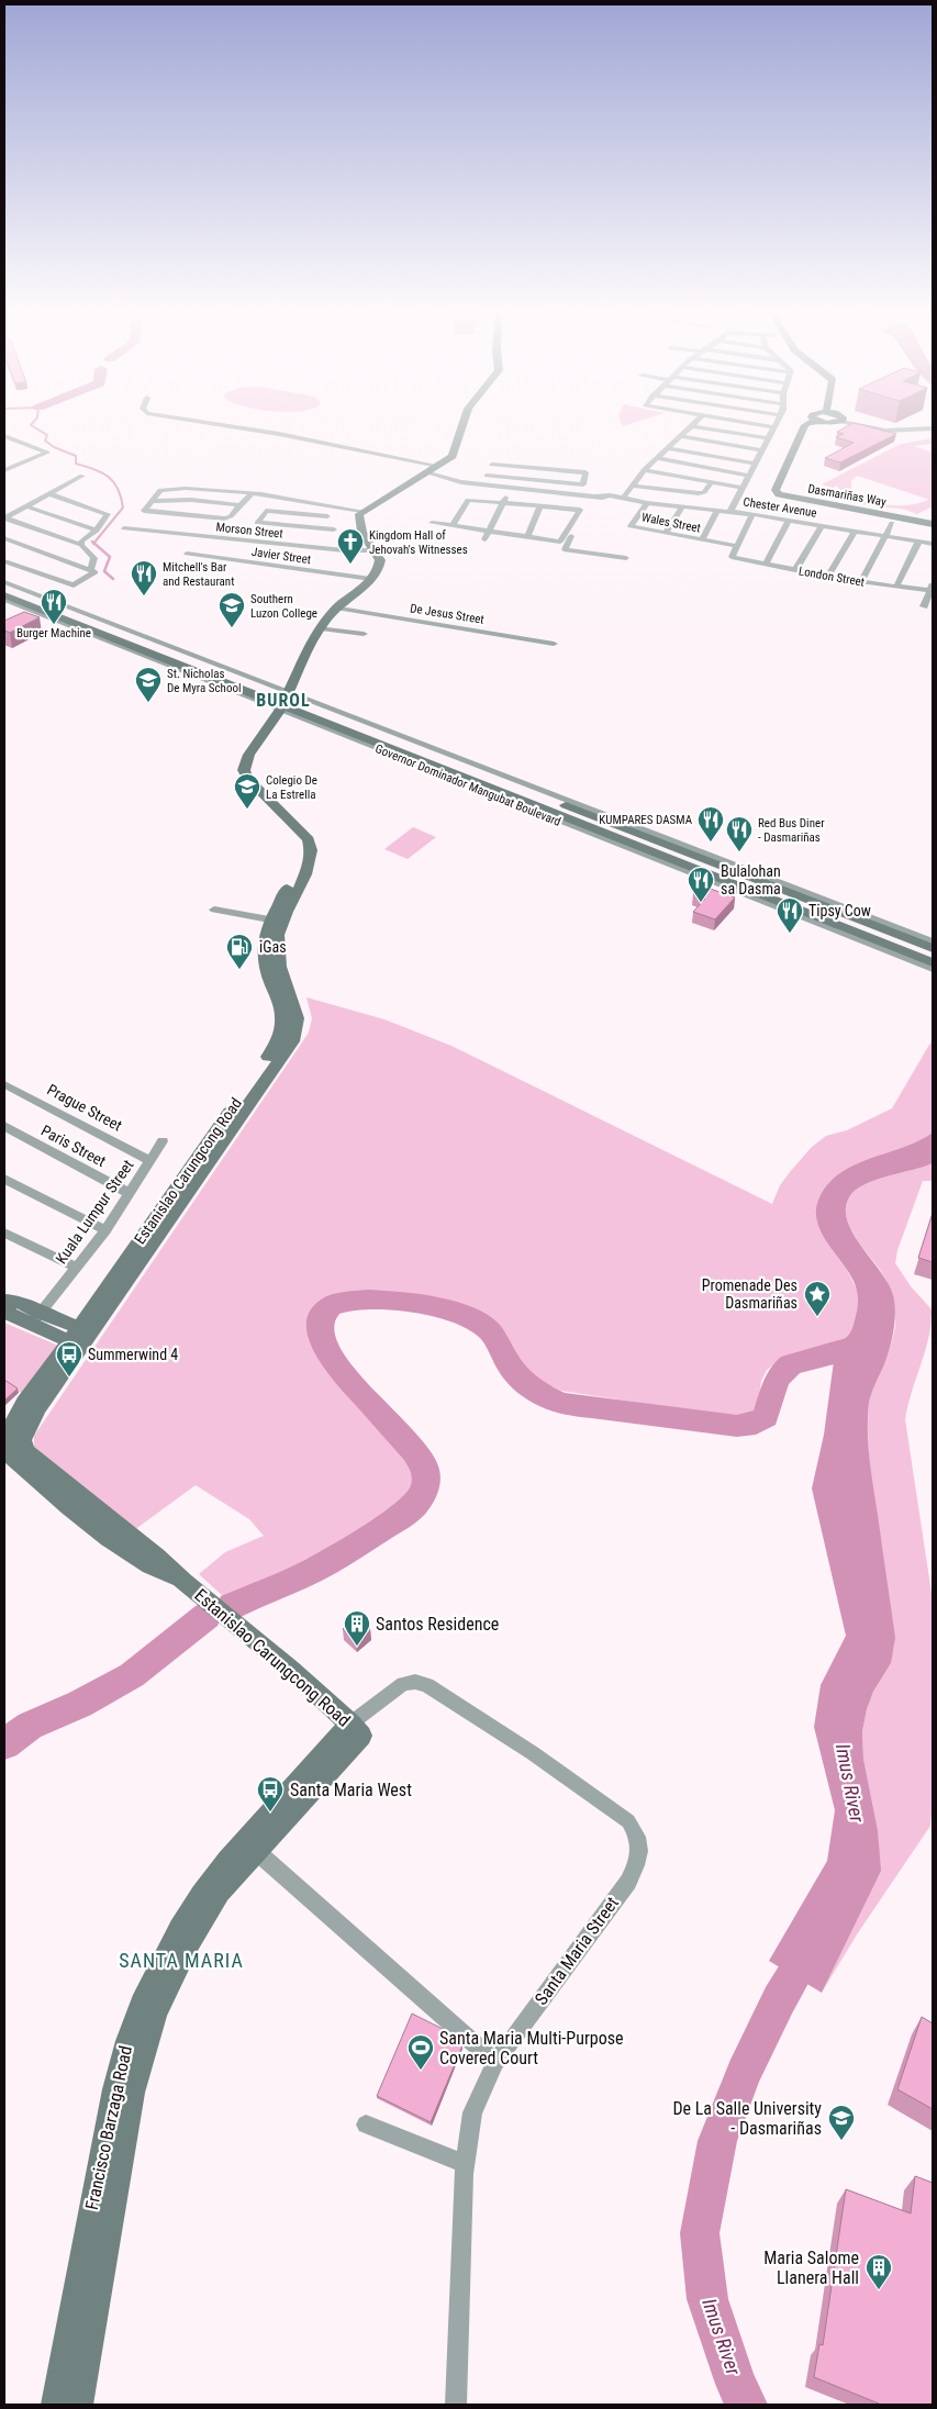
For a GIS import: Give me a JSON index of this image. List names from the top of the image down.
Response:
{
  "streets": {
    "street": [
      "Dasmariñas Way",
      "Chester Avenue",
      "Wales Street",
      "Morson Street",
      "Javier Street",
      "London Street",
      "De Jesus Street",
      "Governor Dominador Mangubat Boulevard",
      "Prague Street",
      "Paris Street",
      "Estanislao Carungcong Road",
      "Kuala Lumpur Street",
      "Santa Maria Street",
      "Francisco Barzaga Road"
    ]
  },
  "crossings": [
    ["Chester Avenue", "Wales Street"],
    ["Wales Street", "London Street"],
    ["Javier Street", "Estanislao Carungcong Road"],
    ["De Jesus Street", "Estanislao Carungcong Road"],
    ["Governor Dominador Mangubat Boulevard", "Estanislao Carungcong Road"],
    ["Prague Street", "Kuala Lumpur Street"],
    ["Paris Street", "Kuala Lumpur Street"],
    ["Estanislao Carungcong Road", "Santa Maria Street"],
    ["Estanislao Carungcong Road", "Francisco Barzaga Road"],
    ["Santa Maria Street", "Francisco Barzaga Road"]
  ],
  "districts": ["BUROL", "SANTA MARIA"],
  "water": ["Imus River"],
  "places": {
    "church": ["Kingdom Hall of Jehovah's Witnesses"],
    "restaurant": [
      "Mitchell's Bar and Restaurant",
      "Burger Machine",
      "KUMPARES DASMA",
      "Red Bus Diner - Dasmariñas",
      "Bulalohan sa Dasma",
      "Tipsy Cow"
    ],
    "school or university": [
      "Southern Luzon College",
      "St. Nicholas De Myra School",
      "Colegio De La Estrella",
      "De La Salle University - Dasmariñas"
    ],
    "fuel station": ["iGas"],
    "place": ["Promenade Des Dasmariñas"],
    "bus stop": ["Summerwind 4", "Santa Maria West"],
    "building": ["Santos Residence", "Maria Salome Llanera Hall"],
    "sports": ["Santa Maria Multi-Purpose Covered Court"]
  }
}
